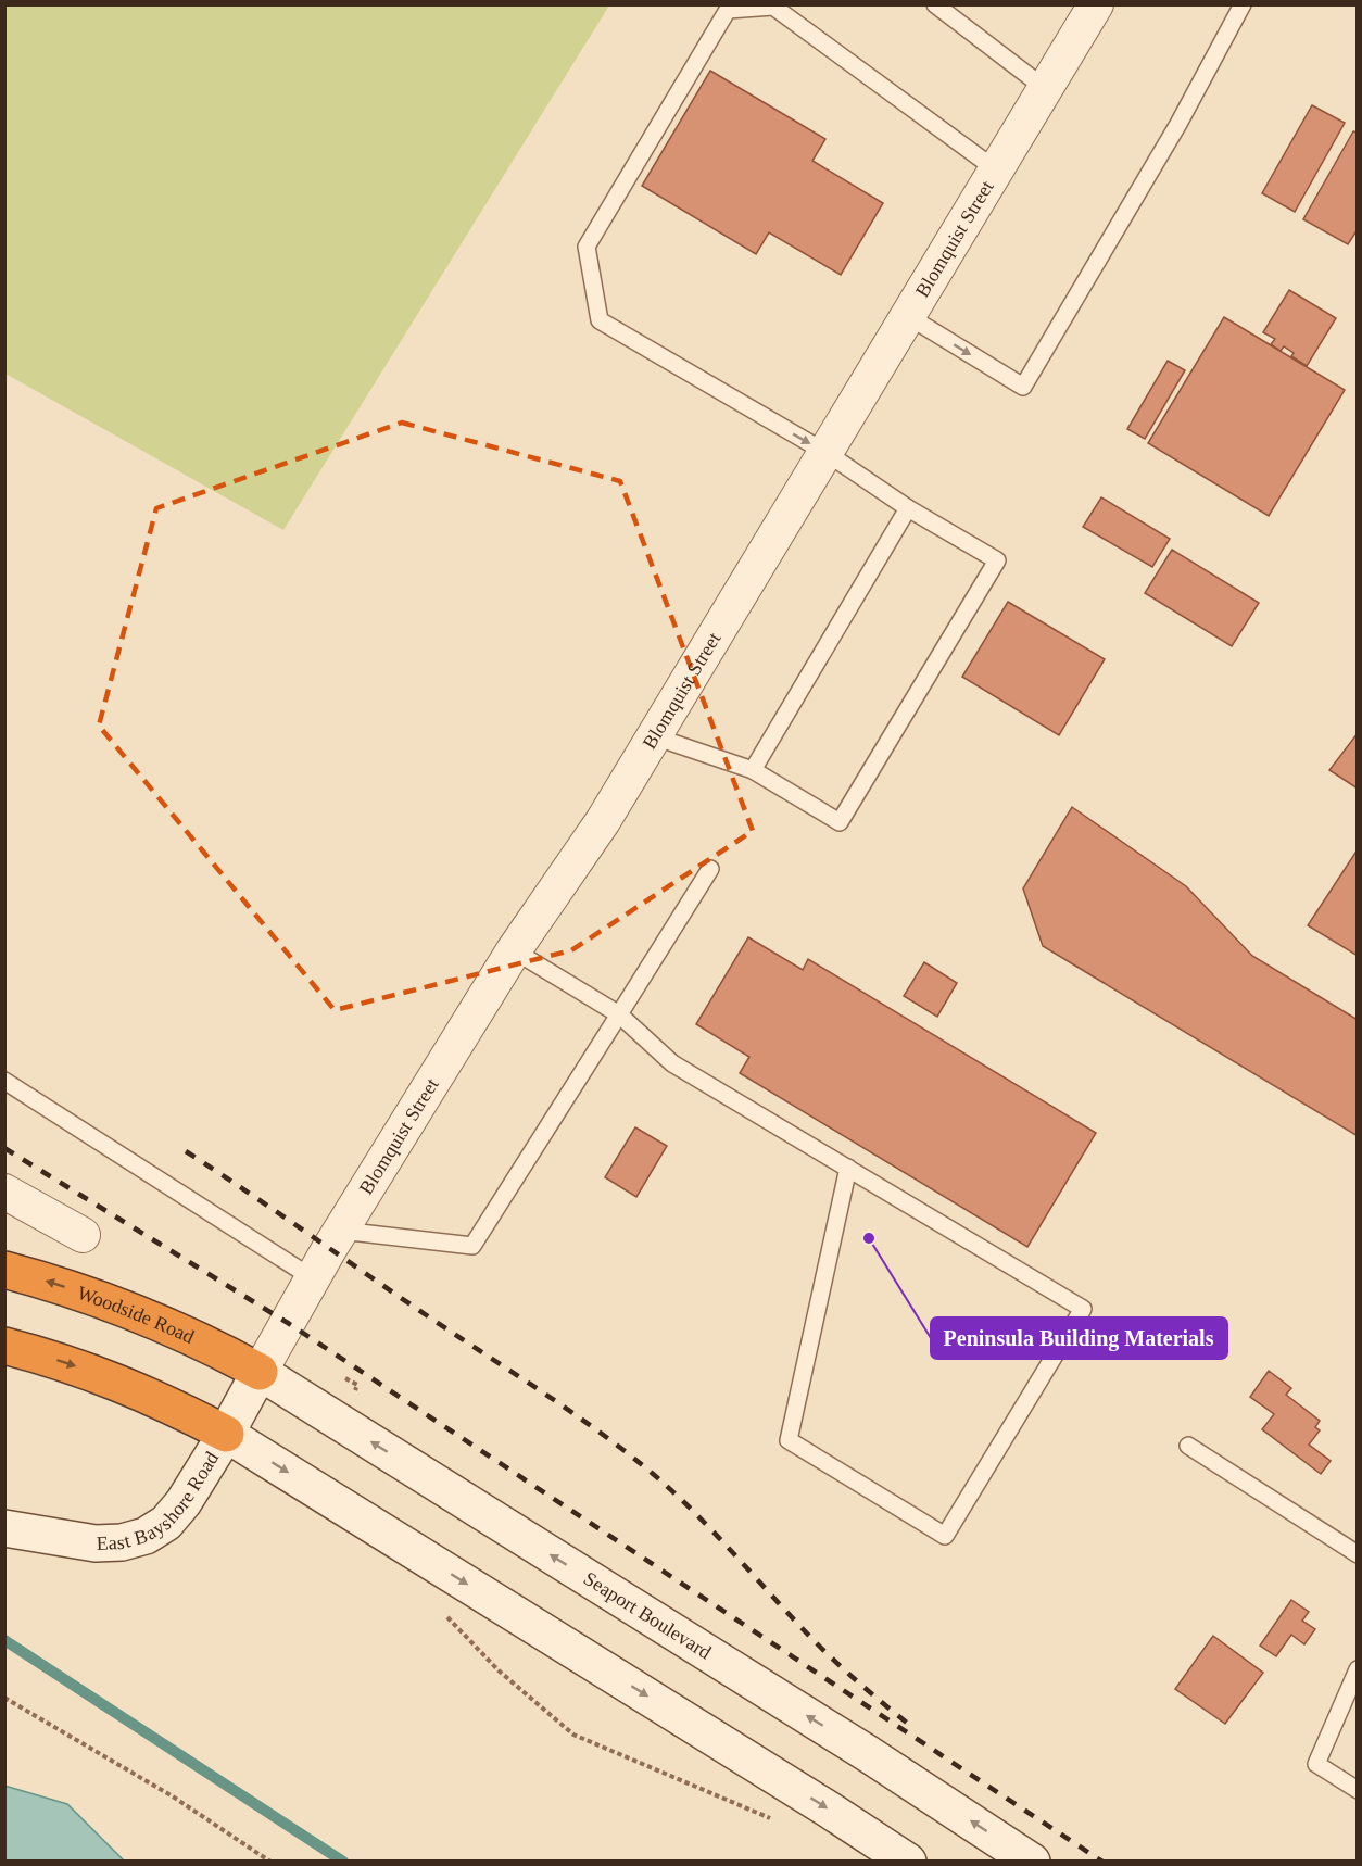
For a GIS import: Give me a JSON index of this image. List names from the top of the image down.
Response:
{
  "streets": {
    "highway": ["Woodside Road"],
    "main road": ["East Bayshore Road", "Seaport Boulevard"],
    "street": ["Blomquist Street"]
  },
  "crossings": [
    ["Blomquist Street", "Woodside Road"],
    ["Blomquist Street", "East Bayshore Road"],
    ["Blomquist Street", "Seaport Boulevard"],
    ["Woodside Road", "East Bayshore Road"],
    ["Woodside Road", "Seaport Boulevard"],
    ["East Bayshore Road", "Seaport Boulevard"]
  ],
  "places": ["Peninsula Building Materials"]
}
